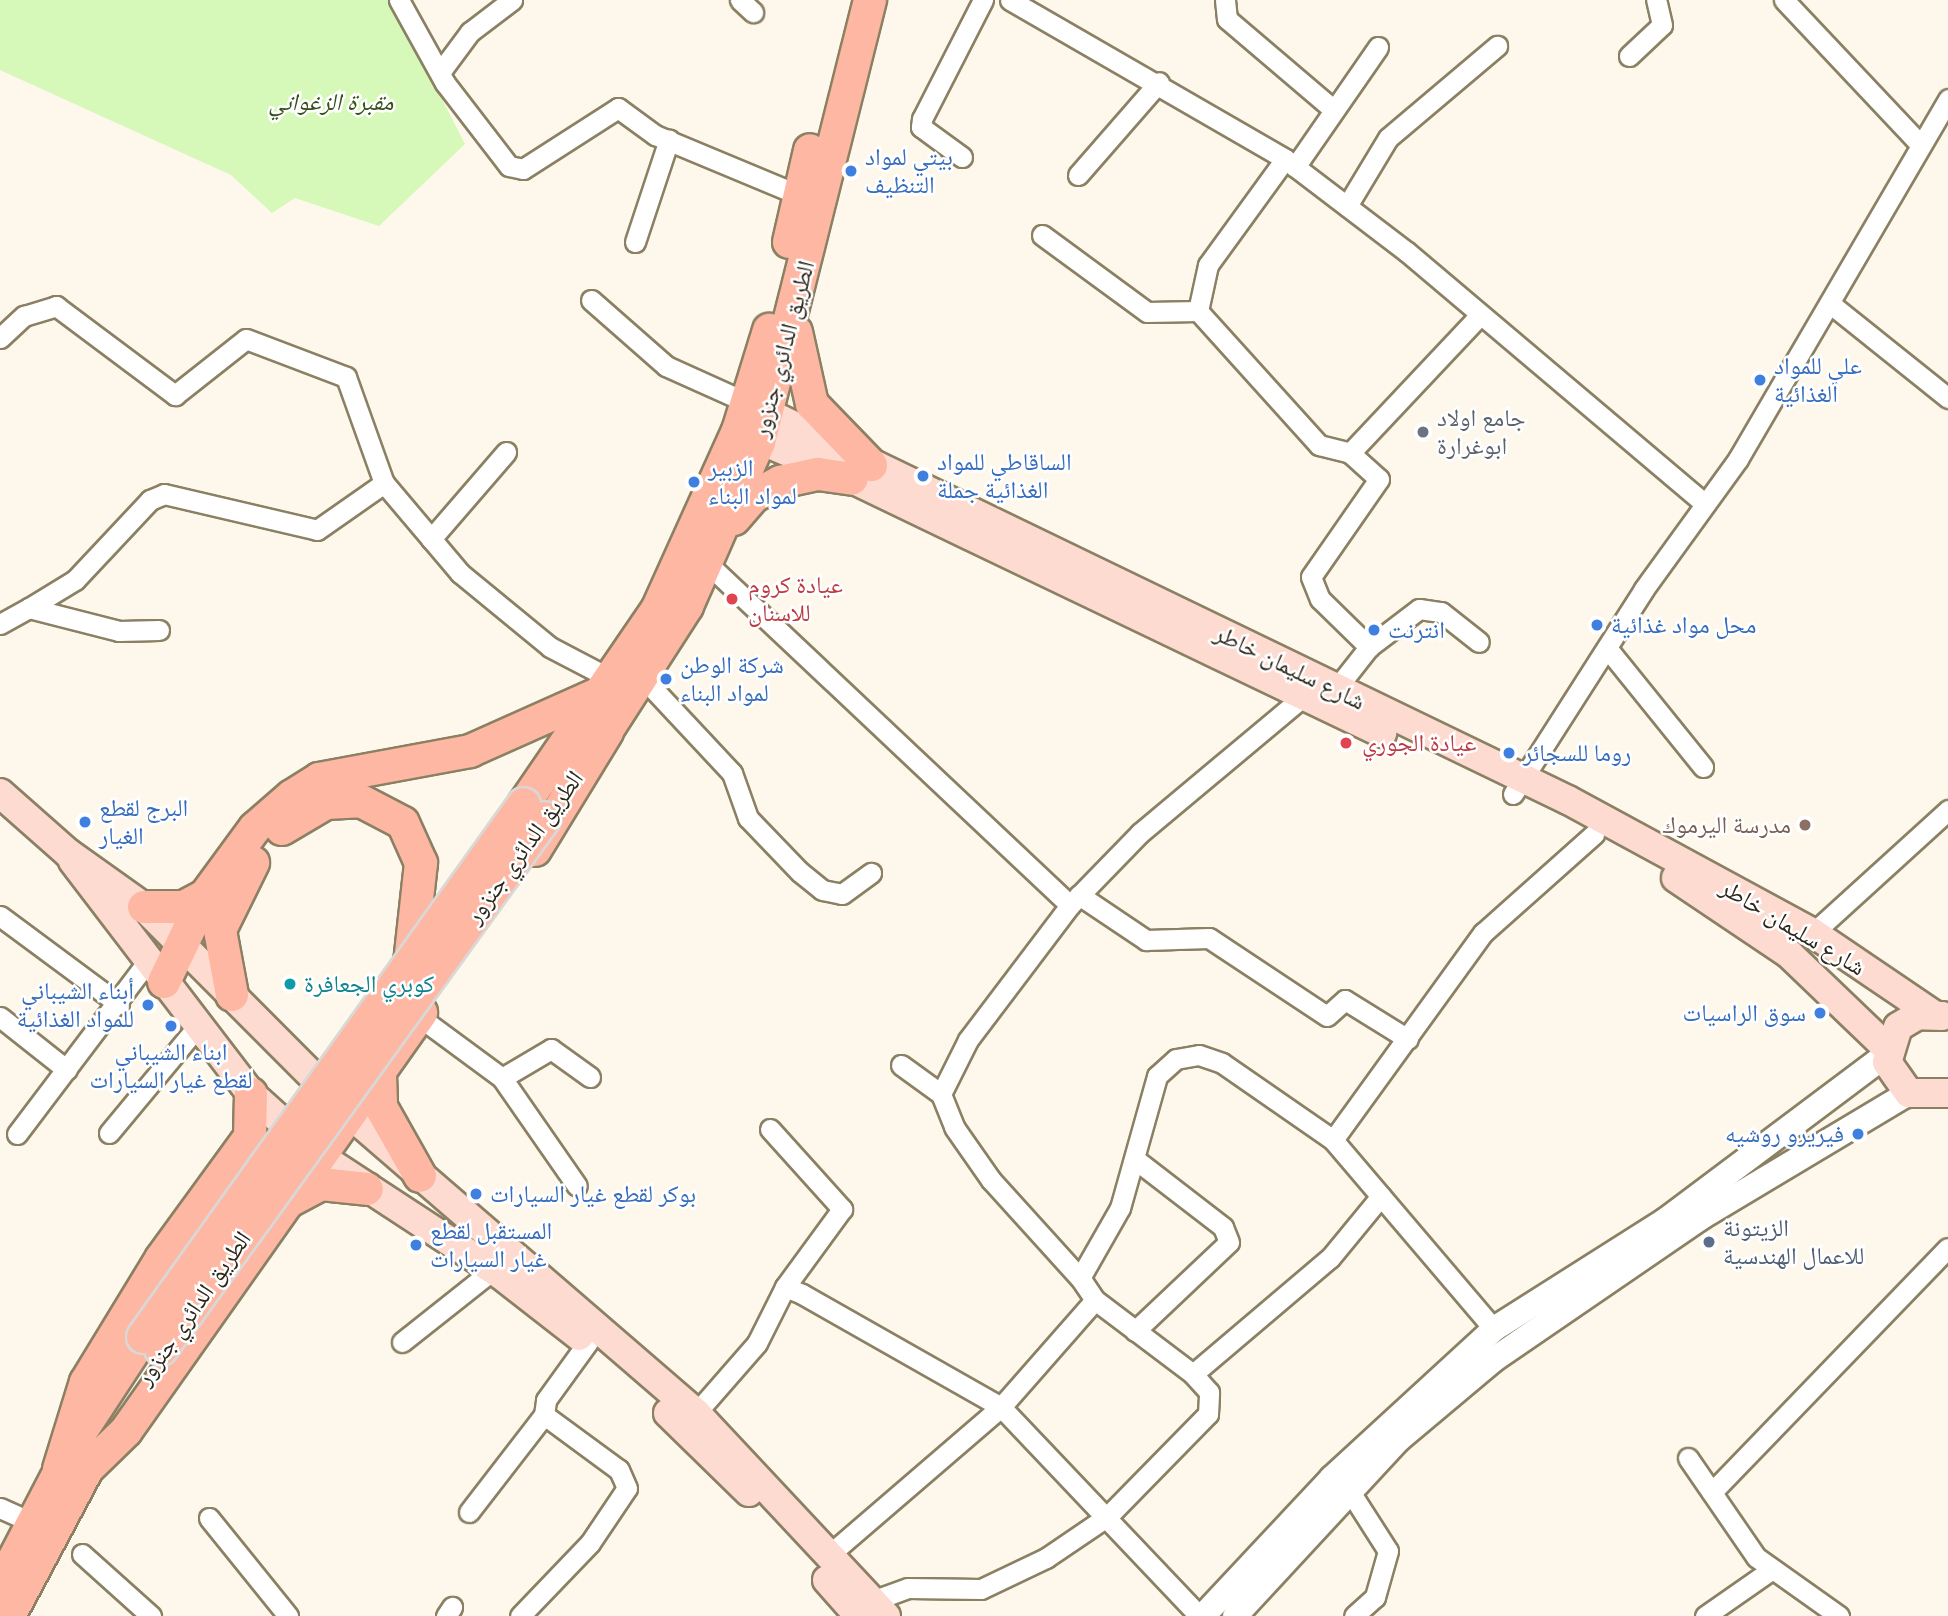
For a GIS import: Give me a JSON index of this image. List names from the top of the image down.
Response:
{
  "streets": {
    "main road": ["الطريق الدائري جنزور", "شارع سليمان خاطر"]
  },
  "crossings": [
    ["الطريق الدائري جنزور", "شارع سليمان خاطر"]
  ],
  "parks": ["مقبرة الزغواني"],
  "places": [
    "بيتي لمواد التنظيف",
    "علي للمواد الغذائية",
    "جامع اولاد ابوغرارة",
    "الساقاطي للمواد الغذائية جملة",
    "الزبير لمواد البناء",
    "عيادة كروم للاسنان",
    "محل مواد غذائية",
    "انترنت",
    "شركة الوطن لمواد البناء",
    "عيادة الجوري",
    "روما للسجائر",
    "البرج لقطع الغيار",
    "مدرسة اليرموك",
    "كوبري الجعافرة",
    "أبناء الشيباني للمواد الغذائية",
    "سوق الراسيات",
    "ابناء الشيباني لقطع غيار السيارات",
    "فيريرو روشيه",
    "بوكر لقطع غيار السيارات",
    "الزيتونة للاعمال الهندسية",
    "المستقبل لقطع غيار السيارات"
  ]
}
